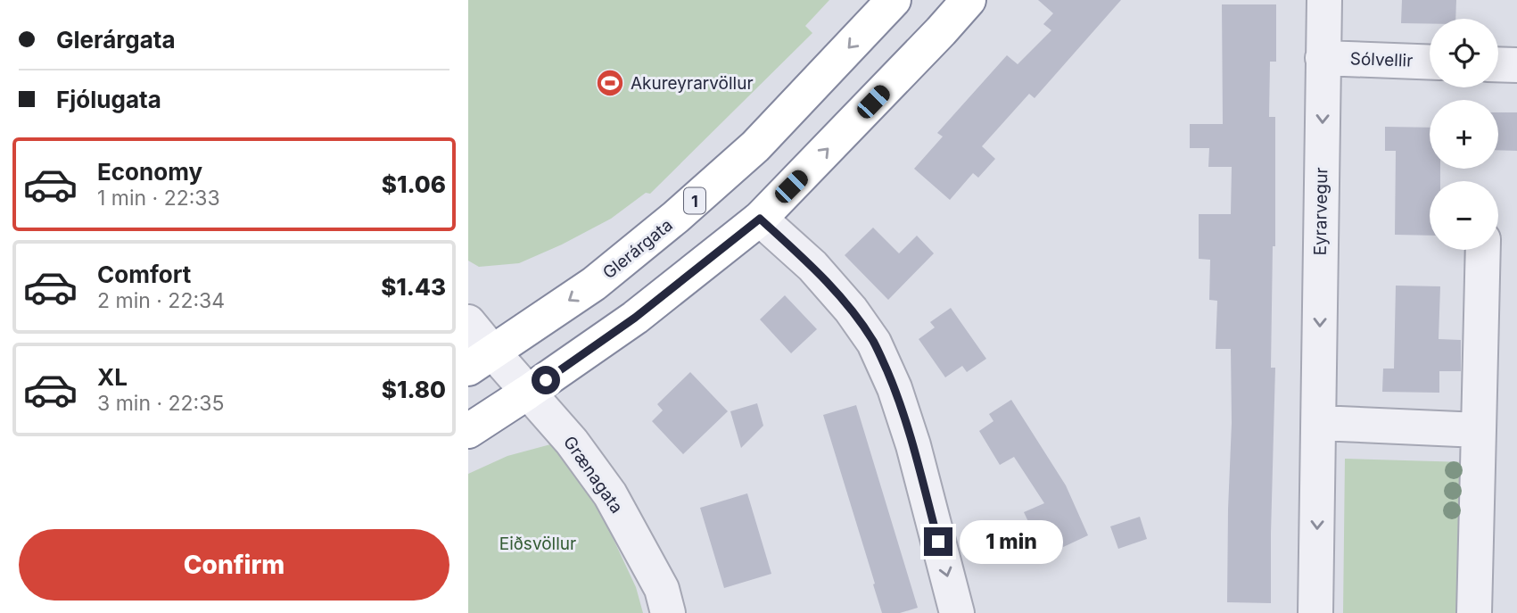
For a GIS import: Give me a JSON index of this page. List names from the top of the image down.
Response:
{
  "streets": {
    "highway": ["1", "Glerárgata"],
    "street": ["Sólvellir", "Eyrarvegur", "Grænagata"]
  },
  "crossings": [
    ["Sólvellir", "Eyrarvegur"],
    ["Glerárgata", "Grænagata"]
  ],
  "parks": ["Eiðsvöllur"],
  "places": {
    "sports": ["Akureyrarvöllur"]
  },
  "page": {
    "banner": ["Glerárgata", "Fjólugata"],
    "map_buttons": ["+", "−"],
    "list": [
      {
        "name": "Economy",
        "note": "1 min · 22:33",
        "value": "$1.06"
      },
      {
        "name": "Comfort",
        "note": "2 min · 22:34",
        "value": "$1.43"
      },
      {
        "name": "XL",
        "note": "3 min · 22:35",
        "value": "$1.80"
      }
    ],
    "buttons": "Confirm",
    "bubble": "1 min"
  }
}
